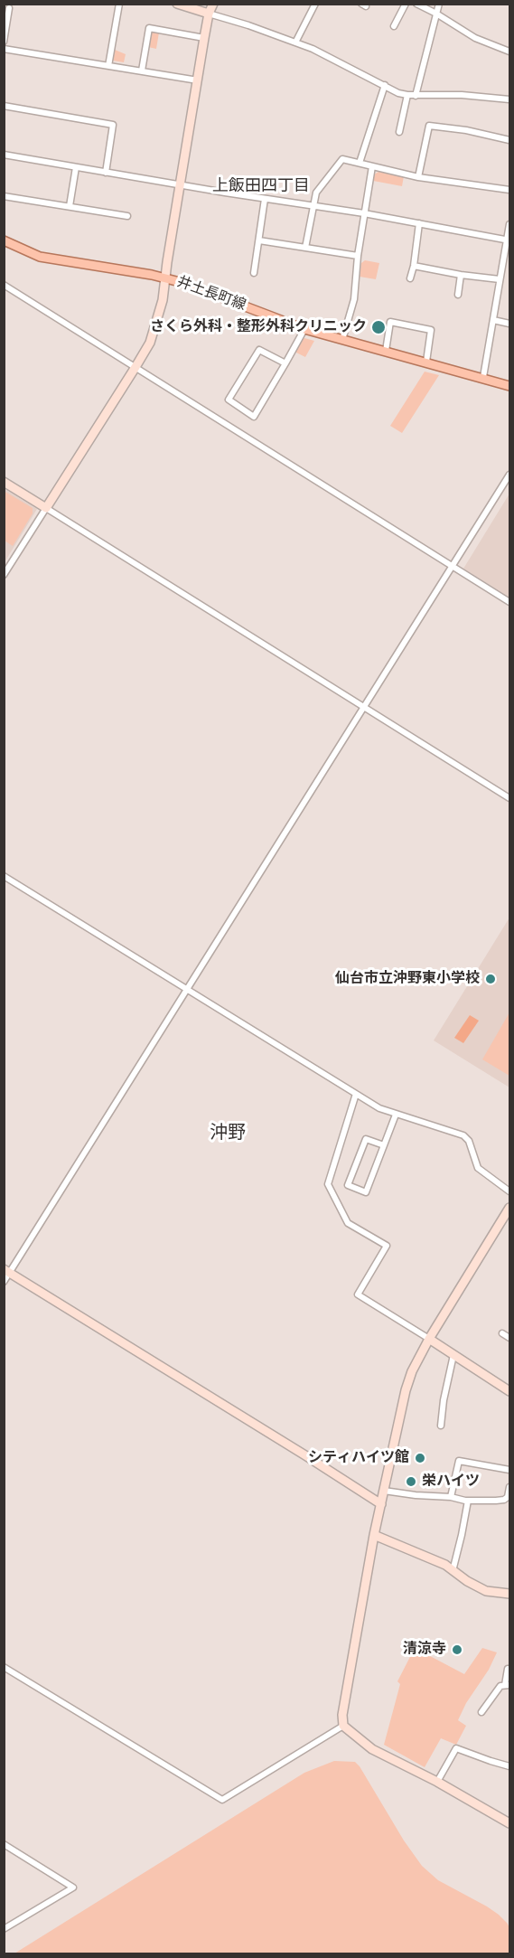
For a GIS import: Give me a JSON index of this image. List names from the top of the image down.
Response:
{
  "streets": {
    "main road": ["井土長町線"]
  },
  "districts": ["上飯田四丁目", "沖野"],
  "places": [
    "さくら外科・整形外科クリニック",
    "仙台市立沖野東小学校",
    "シティハイツ館",
    "栄ハイツ",
    "清涼寺"
  ]
}
